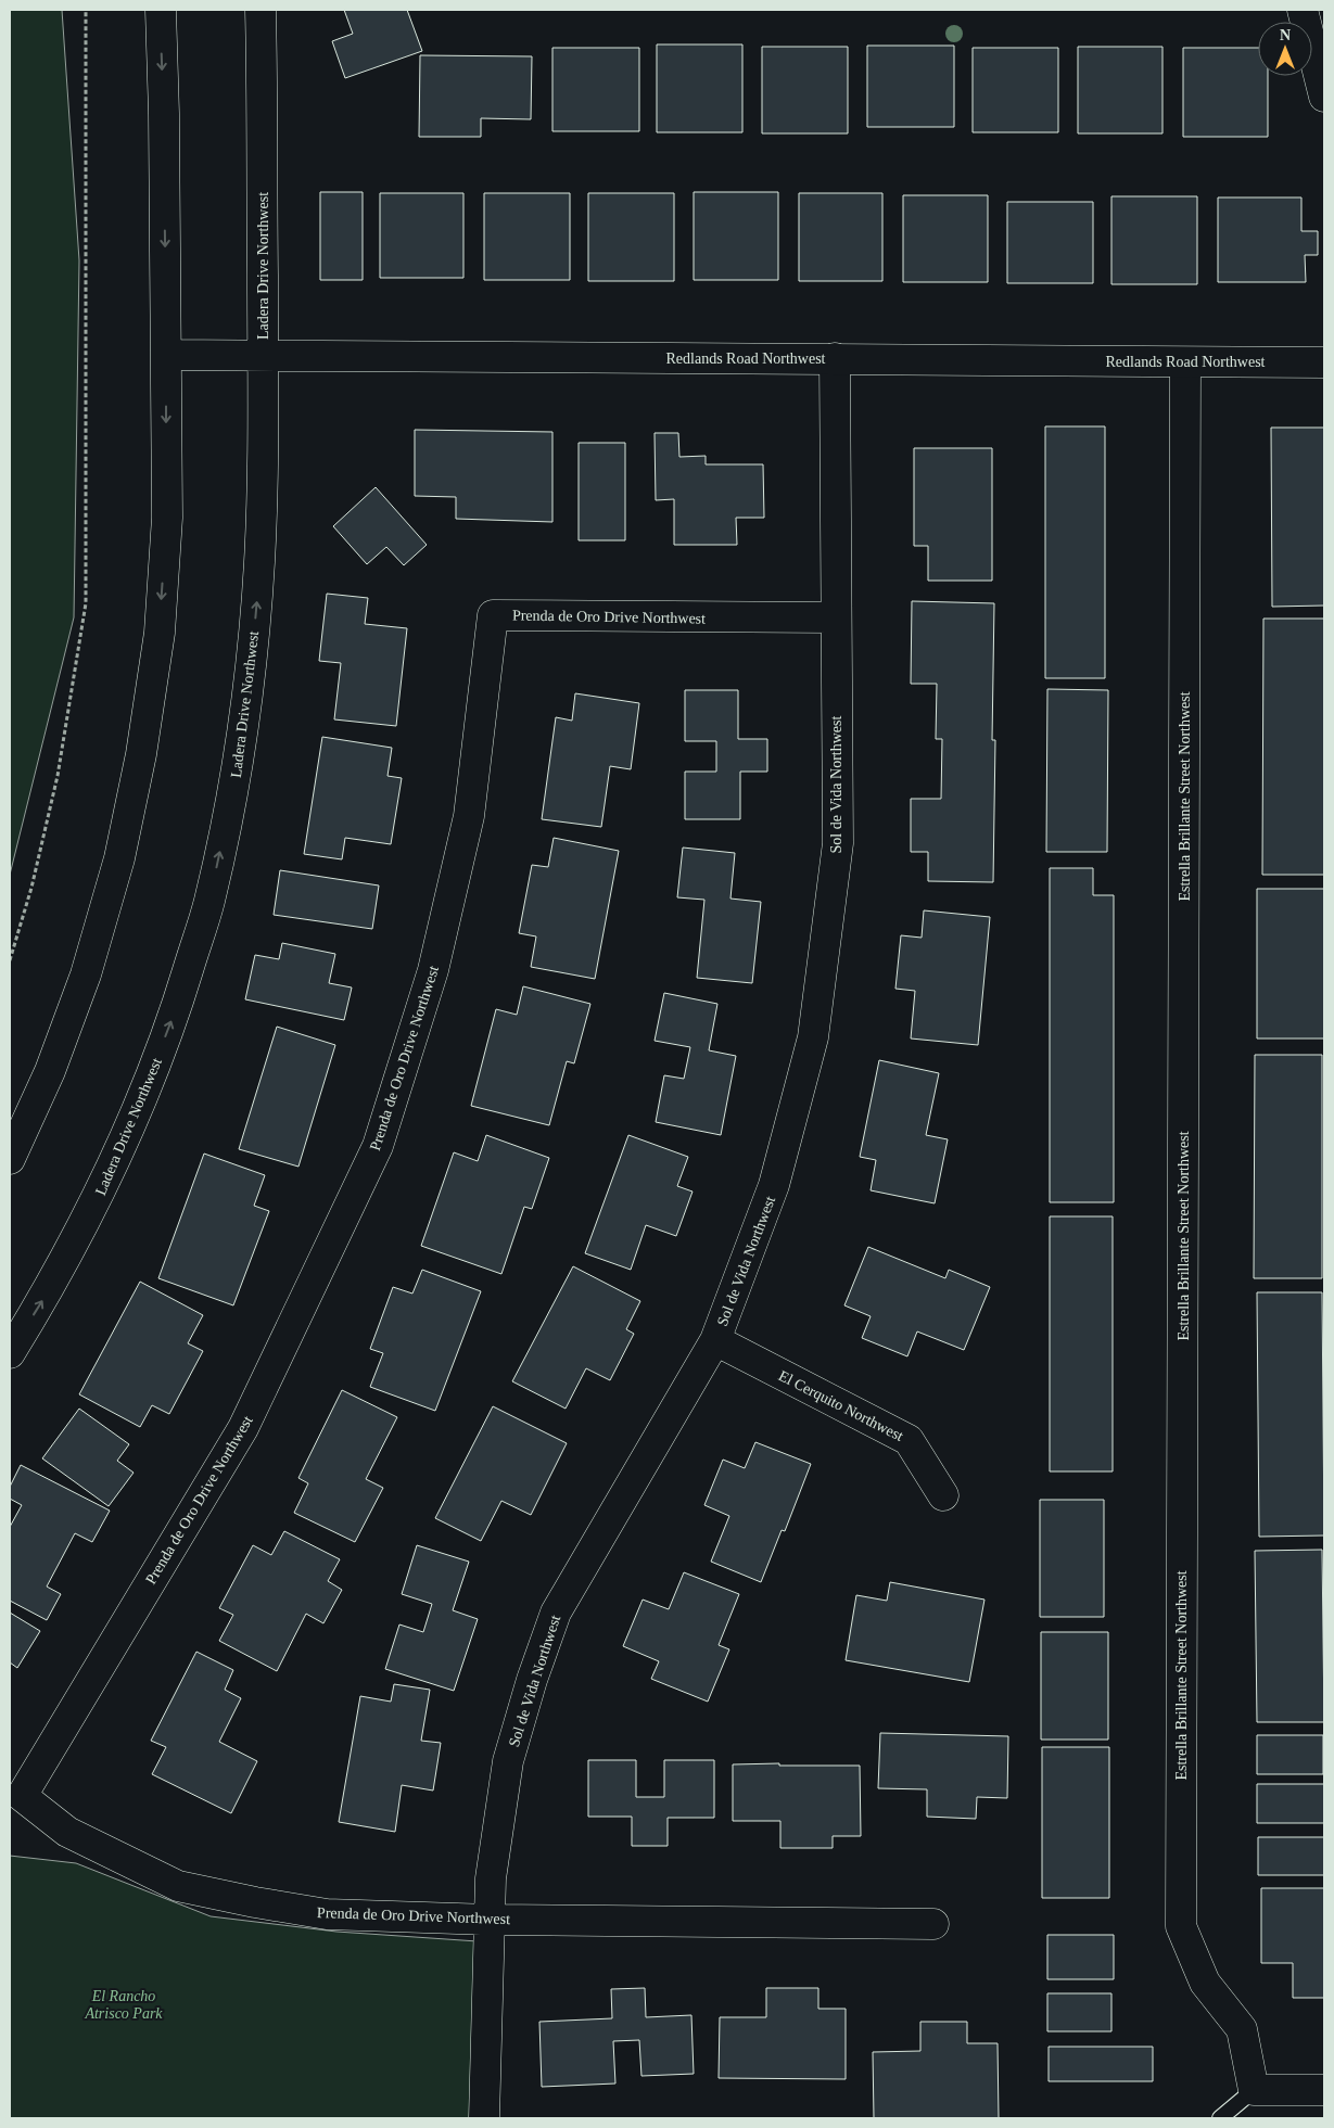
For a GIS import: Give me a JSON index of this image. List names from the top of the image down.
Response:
{
  "streets": {
    "street": [
      "Ladera Drive Northwest",
      "Redlands Road Northwest",
      "Prenda de Oro Drive Northwest",
      "Sol de Vida Northwest",
      "Estrella Brillante Street Northwest",
      "El Cerquito Northwest"
    ]
  },
  "crossings": [
    ["Ladera Drive Northwest", "Redlands Road Northwest"],
    ["Redlands Road Northwest", "Sol de Vida Northwest"],
    ["Redlands Road Northwest", "Estrella Brillante Street Northwest"],
    ["Prenda de Oro Drive Northwest", "Sol de Vida Northwest"],
    ["Sol de Vida Northwest", "El Cerquito Northwest"]
  ],
  "parks": ["El Rancho Atrisco Park"],
  "north": "top"
}
